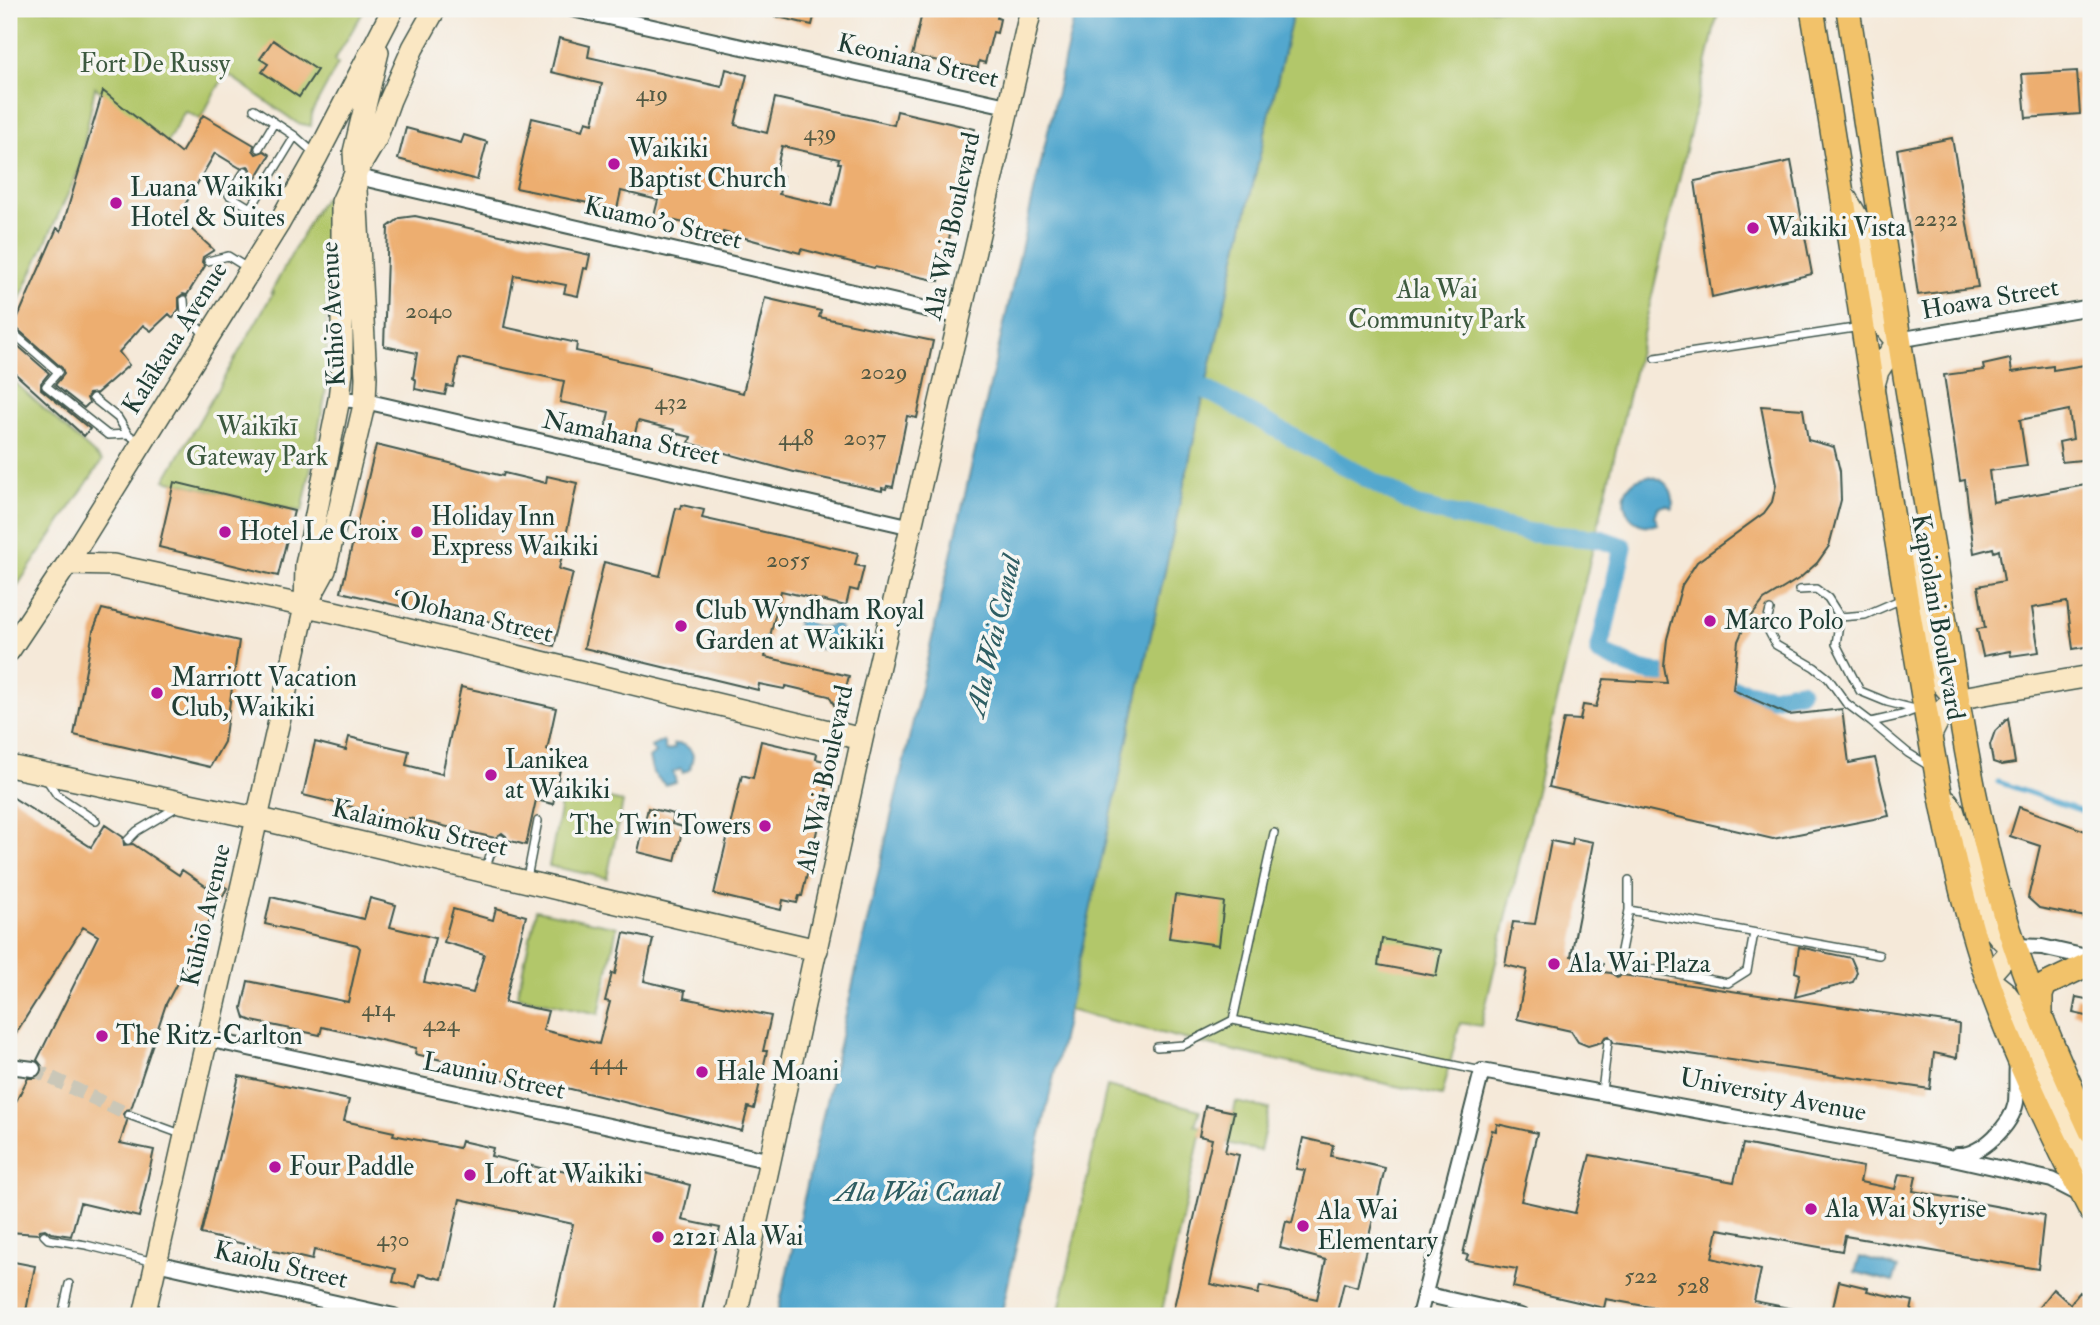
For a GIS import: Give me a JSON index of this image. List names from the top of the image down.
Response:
{
  "streets": {
    "main road": ["Kapiolani Boulevard"],
    "street": [
      "Keoniana Street",
      "Kuamo'o Street",
      "Ala Wai Boulevard",
      "Hoawa Street",
      "Kūhiō Avenue",
      "Kalākaua Avenue",
      "Namahana Street",
      "ʻOlohana Street",
      "Kalaimoku Street",
      "Launiu Street",
      "University Avenue",
      "Kaiolu Street"
    ]
  },
  "crossings": [
    ["Keoniana Street", "Ala Wai Boulevard"],
    ["Kuamo'o Street", "Ala Wai Boulevard"],
    ["Kuamo'o Street", "Kūhiō Avenue"],
    ["Ala Wai Boulevard", "Namahana Street"],
    ["Ala Wai Boulevard", "ʻOlohana Street"],
    ["Ala Wai Boulevard", "Kalaimoku Street"],
    ["Ala Wai Boulevard", "Launiu Street"],
    ["Hoawa Street", "Kapiolani Boulevard"],
    ["Kūhiō Avenue", "Kalākaua Avenue"],
    ["Kūhiō Avenue", "Namahana Street"],
    ["Kūhiō Avenue", "ʻOlohana Street"],
    ["Kūhiō Avenue", "Kalaimoku Street"],
    ["Kūhiō Avenue", "Launiu Street"],
    ["Kūhiō Avenue", "Kaiolu Street"],
    ["Kalākaua Avenue", "ʻOlohana Street"],
    ["Kapiolani Boulevard", "University Avenue"]
  ],
  "water": ["Ala Wai Canal"],
  "parks": ["Fort De Russy", "Ala Wai Community Park", "Waikīkī Gateway Park"],
  "places": [
    "Waikiki Baptist Church",
    "Luana Waikiki Hotel & Suites",
    "Waikiki Vista",
    "Hotel Le Croix",
    "Holiday Inn Express Waikiki",
    "Marco Polo",
    "Club Wyndham Royal Garden at Waikiki",
    "Marriott Vacation Club, Waikiki",
    "Lanikea at Waikiki",
    "The Twin Towers",
    "Ala Wai Plaza",
    "The Ritz-Carlton",
    "Hale Moani",
    "Four Paddle",
    "Loft at Waikiki",
    "Ala Wai Skyrise",
    "Ala Wai Elementary",
    "2121 Ala Wai"
  ],
  "house_numbers": [
    "419",
    "439",
    "2232",
    "2040",
    "2029",
    "432",
    "448",
    "2037",
    "2055",
    "414",
    "424",
    "444",
    "430",
    "522",
    "528"
  ]
}
